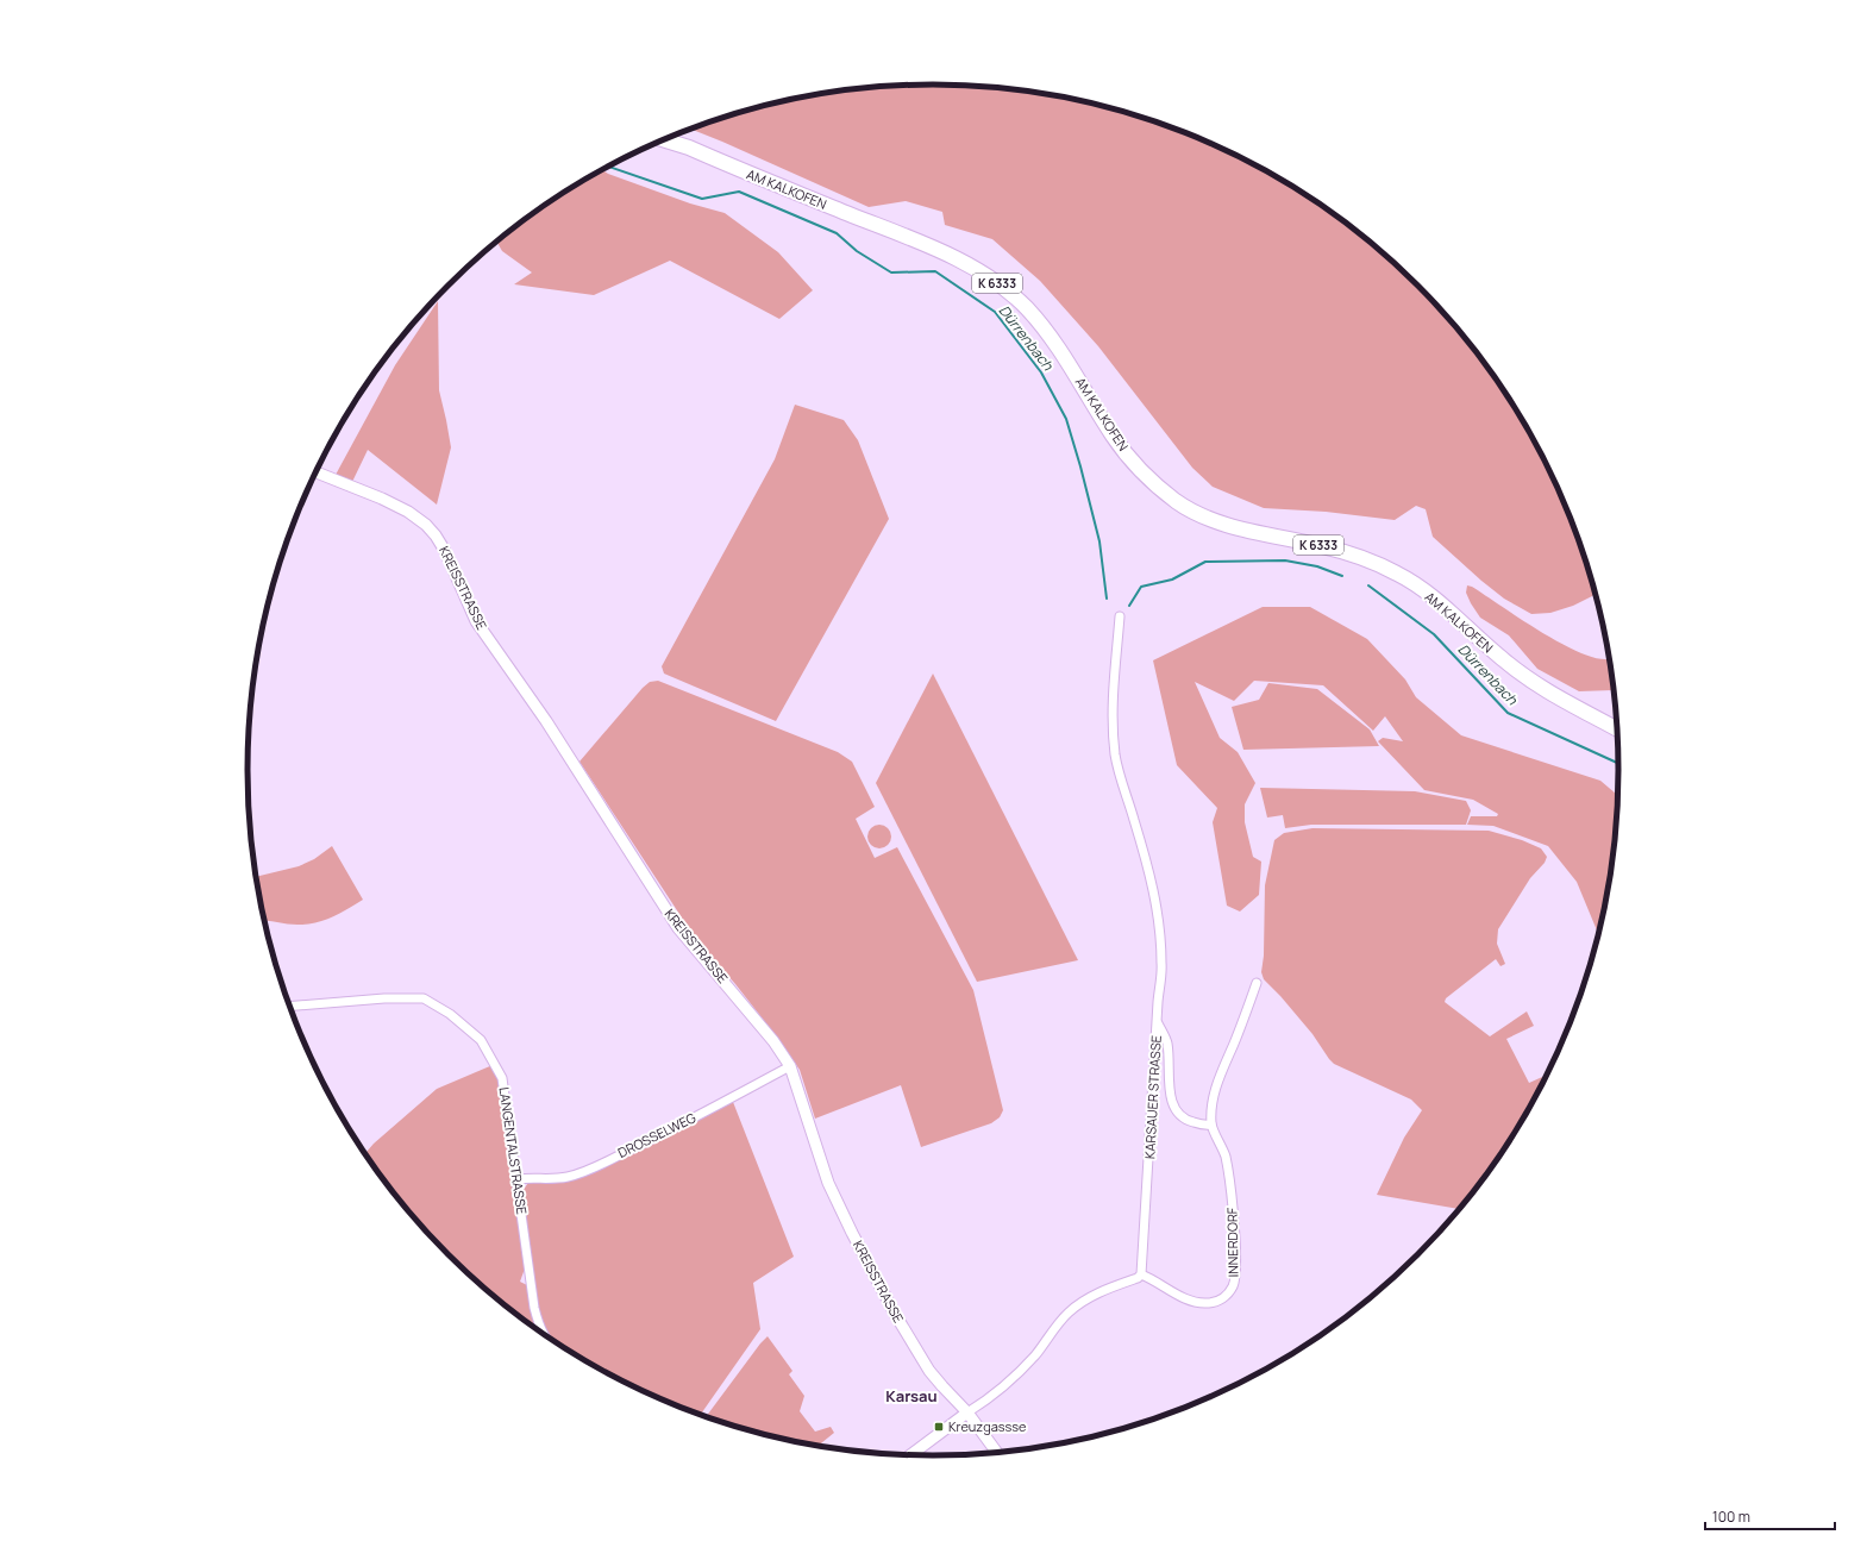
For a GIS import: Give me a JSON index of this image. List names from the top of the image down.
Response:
{
  "streets": {
    "main road": ["AM KALKOFEN", "K 6333"],
    "street": [
      "KREISSTRASSE",
      "KARSAUER STRASSE",
      "DROSSELWEG",
      "LANGENTALSTRASSE",
      "INNERDORF"
    ]
  },
  "crossings": [
    ["KREISSTRASSE", "DROSSELWEG"],
    ["KARSAUER STRASSE", "INNERDORF"],
    ["DROSSELWEG", "LANGENTALSTRASSE"]
  ],
  "districts": ["Karsau"],
  "water": ["Dürrenbach"],
  "places": {
    "transit": ["Kreuzgassse"]
  },
  "scale_bar": "100 m"
}
